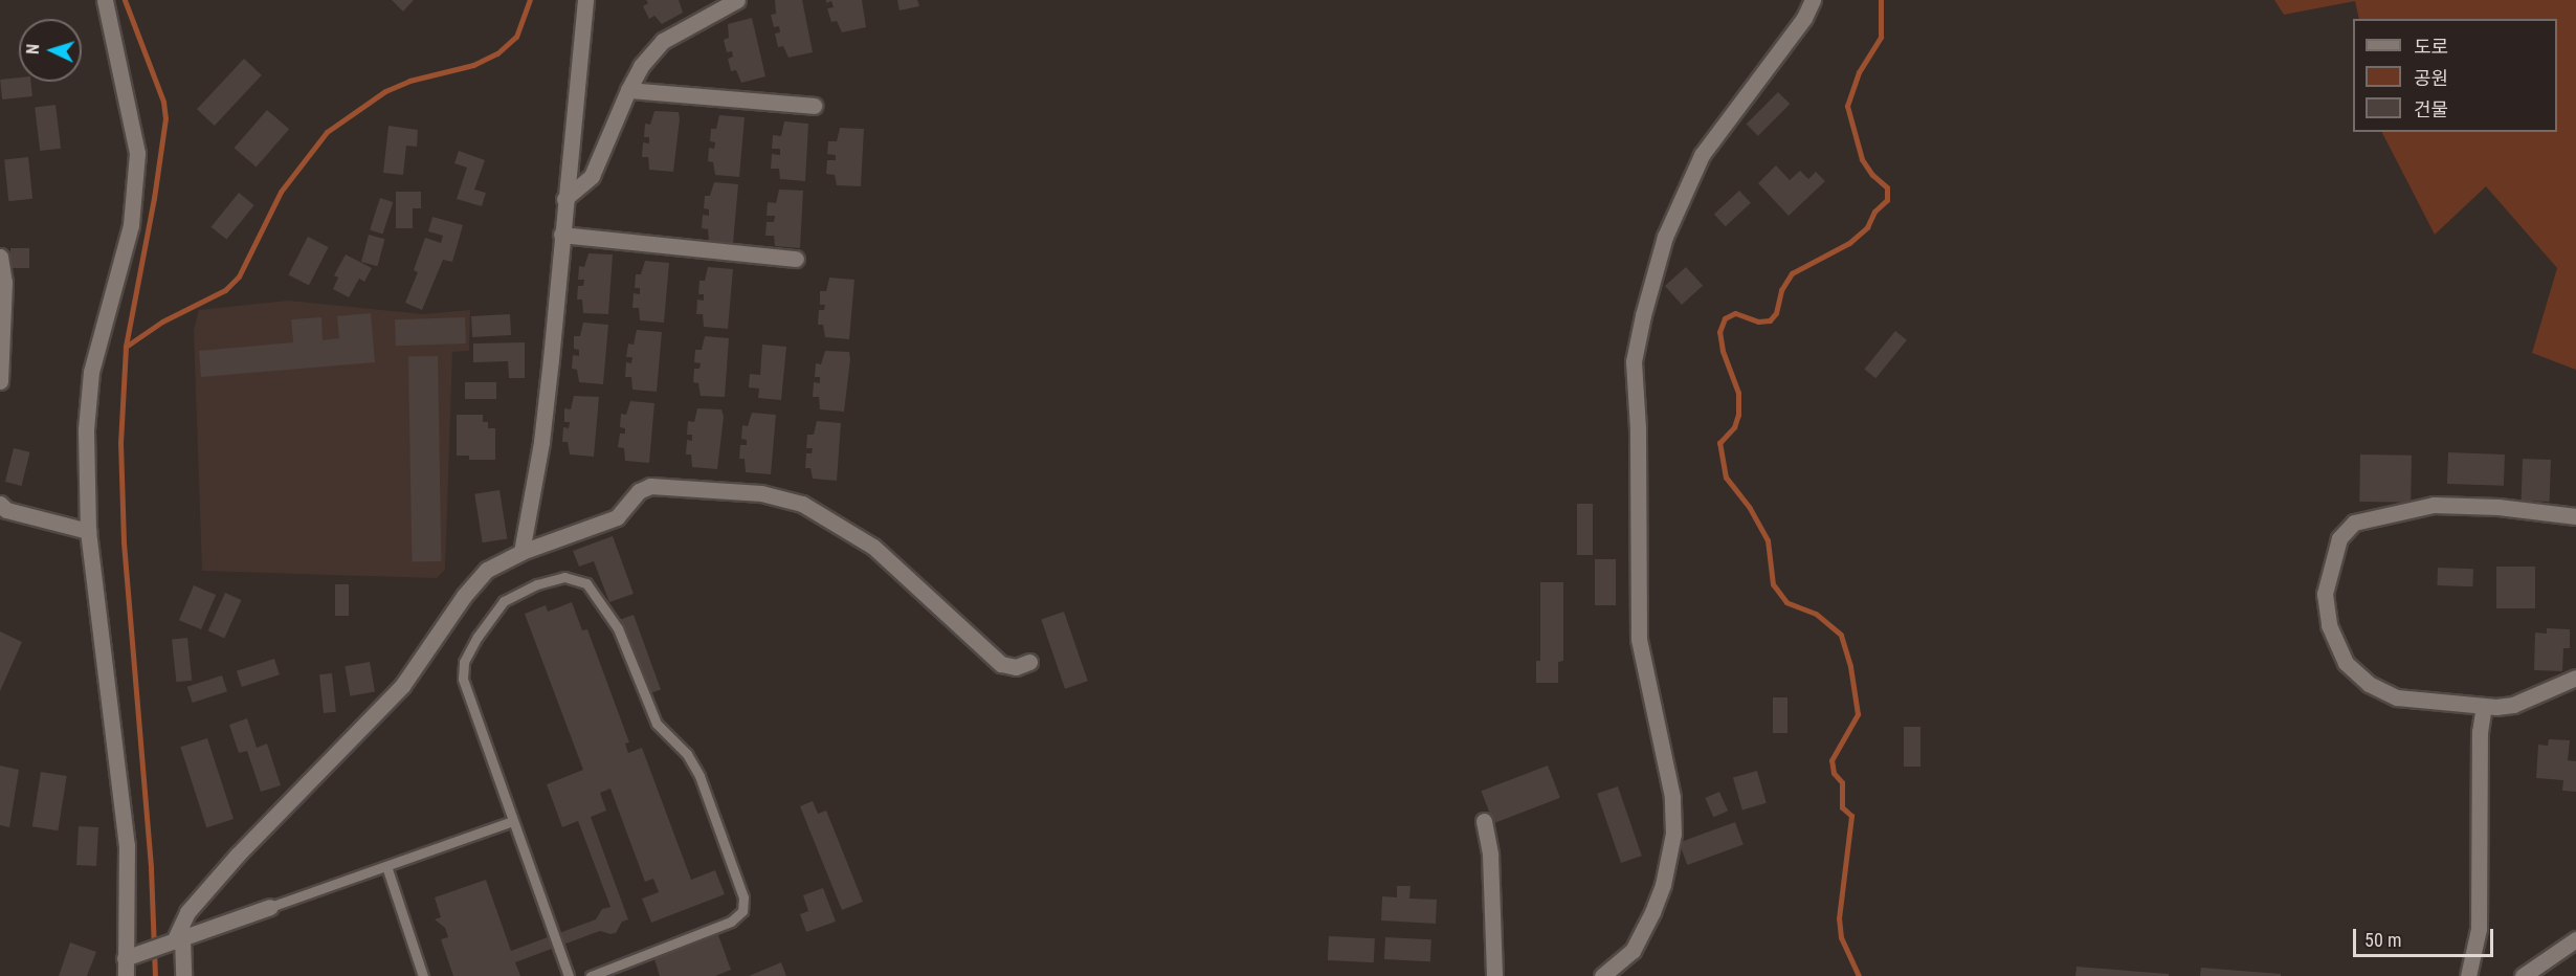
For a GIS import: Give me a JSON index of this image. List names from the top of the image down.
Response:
{
  "legend": ["도로", "공원", "건물"],
  "scale_bar": "50 m",
  "north": "left"
}
